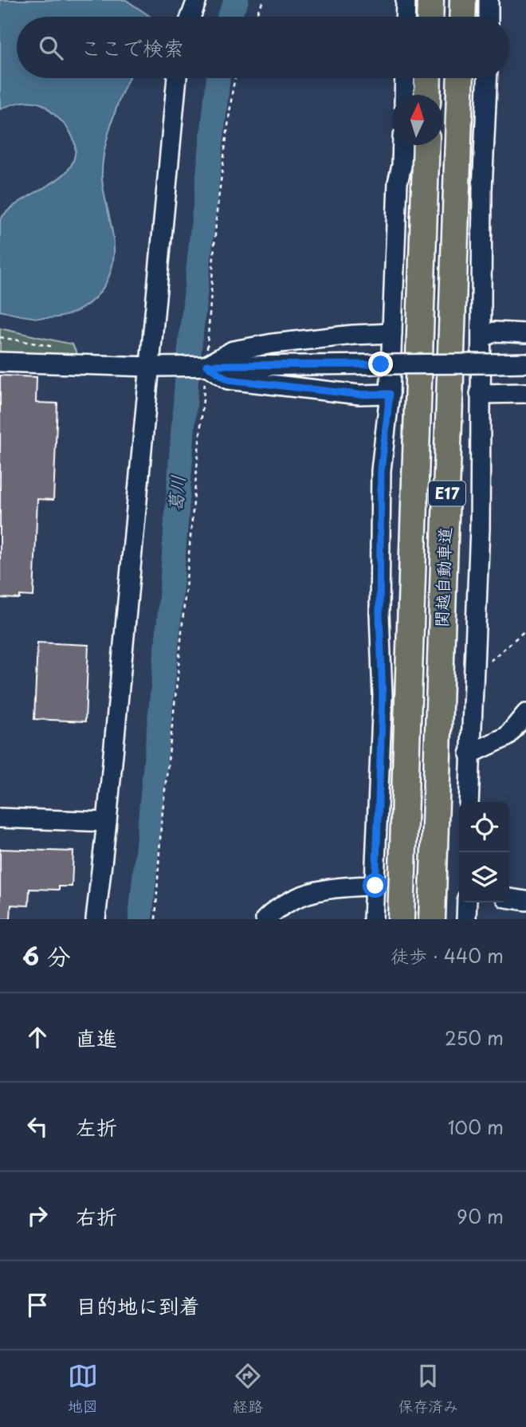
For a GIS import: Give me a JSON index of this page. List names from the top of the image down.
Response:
{
  "streets": {
    "highway": ["E17", "関越自動車道"]
  },
  "water": ["葛川"],
  "north": "top",
  "page": {
    "search": "ここで検索",
    "heading": ["6 分", "徒歩 · 440 m"],
    "list": [
      ["直進", "250 m"],
      ["左折", "100 m"],
      ["右折", "90 m"],
      "目的地に到着"
    ],
    "nav": ["地図", "経路", "保存済み"]
  }
}
